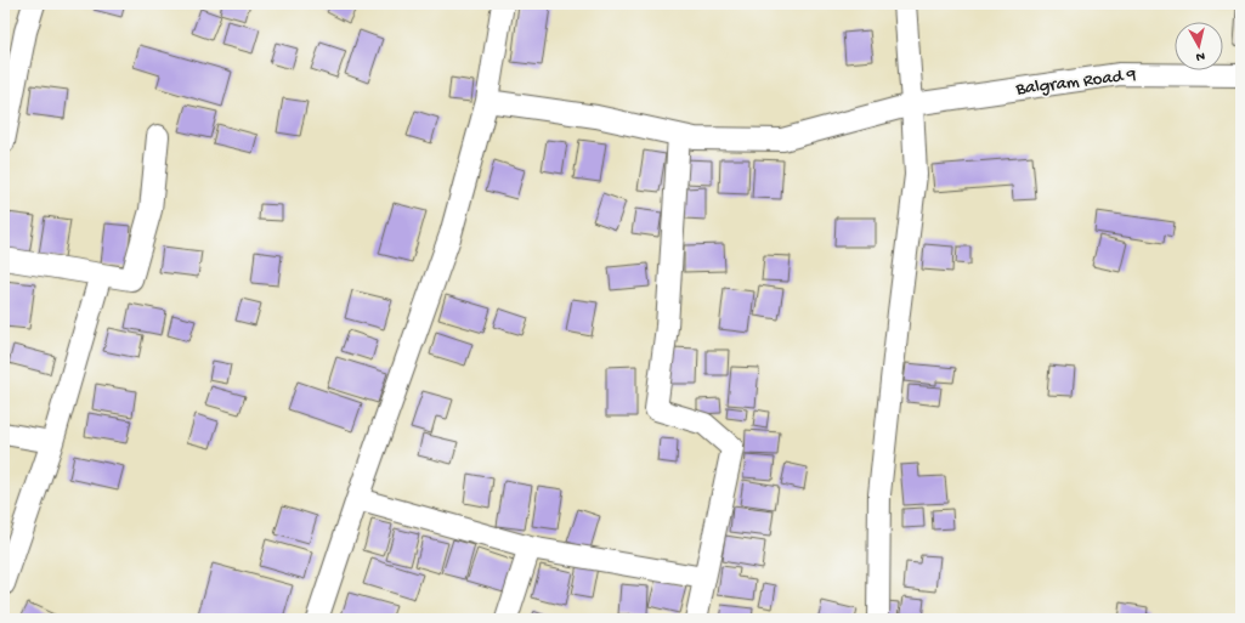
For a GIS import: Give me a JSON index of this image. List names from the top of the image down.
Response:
{
  "streets": {
    "street": ["Balgram Road 9"]
  },
  "north": "bottom"
}
